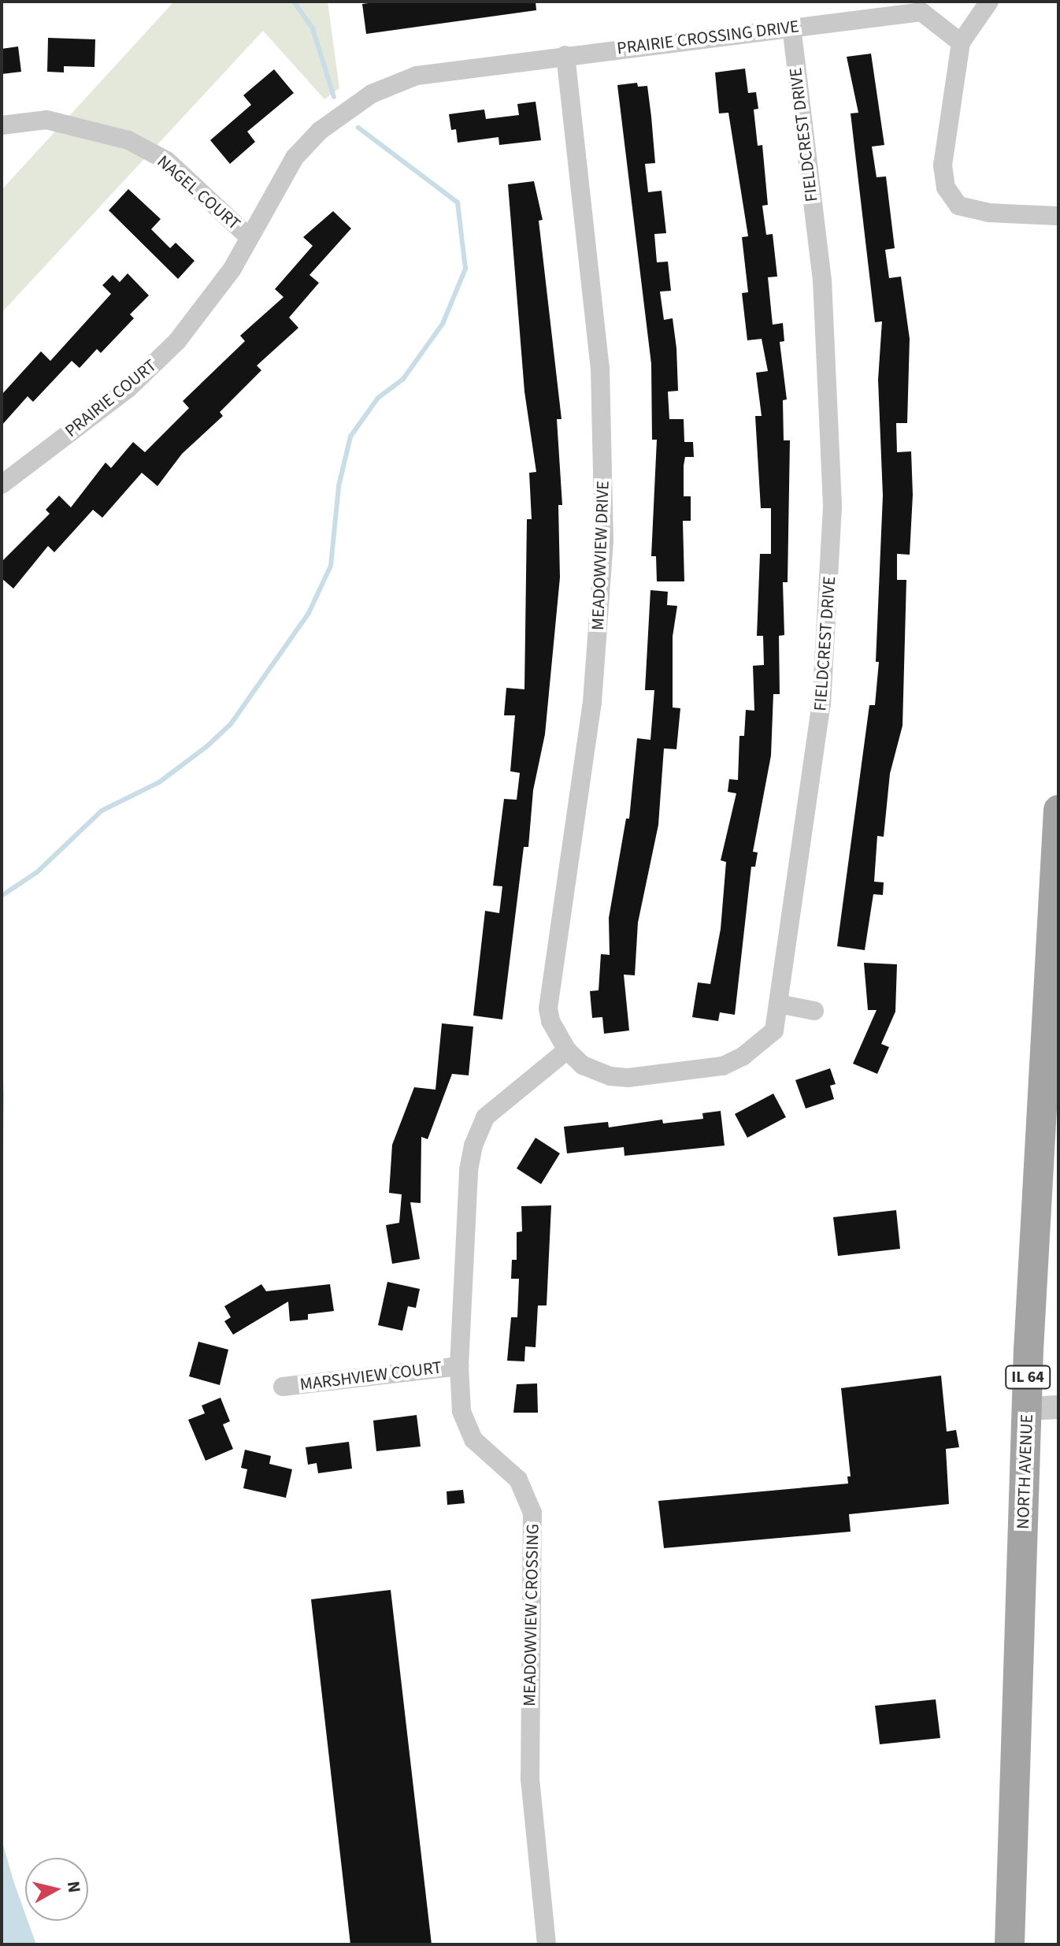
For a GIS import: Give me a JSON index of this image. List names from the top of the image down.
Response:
{
  "streets": {
    "main road": ["IL 64", "NORTH AVENUE"],
    "street": [
      "PRAIRIE CROSSING DRIVE",
      "FIELDCREST DRIVE",
      "NAGEL COURT",
      "PRAIRIE COURT",
      "MEADOWVIEW DRIVE",
      "MARSHVIEW COURT",
      "MEADOWVIEW CROSSING"
    ]
  },
  "crossings": [
    ["PRAIRIE CROSSING DRIVE", "FIELDCREST DRIVE"],
    ["PRAIRIE CROSSING DRIVE", "NAGEL COURT"],
    ["PRAIRIE CROSSING DRIVE", "PRAIRIE COURT"],
    ["PRAIRIE CROSSING DRIVE", "MEADOWVIEW DRIVE"],
    ["FIELDCREST DRIVE", "MEADOWVIEW DRIVE"],
    ["FIELDCREST DRIVE", "MEADOWVIEW CROSSING"],
    ["NAGEL COURT", "PRAIRIE COURT"],
    ["MEADOWVIEW DRIVE", "MEADOWVIEW CROSSING"],
    ["MARSHVIEW COURT", "MEADOWVIEW CROSSING"]
  ],
  "north": "right"
}
